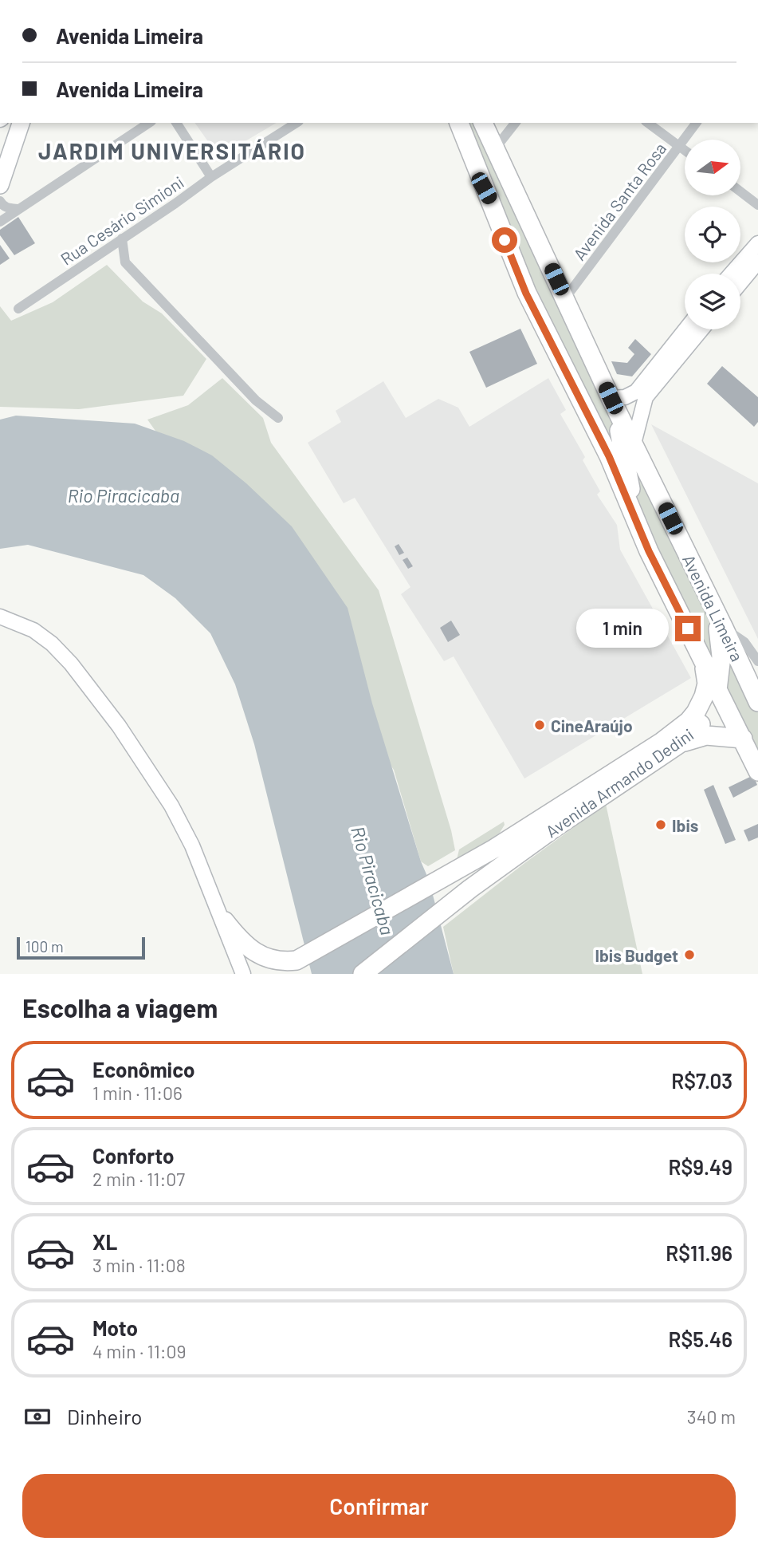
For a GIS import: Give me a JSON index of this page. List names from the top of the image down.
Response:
{
  "streets": {
    "highway": ["Avenida Limeira", "Avenida Armando Dedini"],
    "street": ["Avenida Santa Rosa", "Rua Cesário Simioni"]
  },
  "crossings": [
    ["Avenida Santa Rosa", "Avenida Limeira"],
    ["Avenida Limeira", "Avenida Armando Dedini"]
  ],
  "districts": ["JARDIM UNIVERSITÁRIO"],
  "water": ["Rio Piracicaba"],
  "places": ["CineAraújo", "Ibis", "Ibis Budget"],
  "scale_bar": "100 m",
  "north": "right",
  "page": {
    "banner": ["Avenida Limeira", "Avenida Limeira"],
    "bubble": "1 min",
    "scale": "100 m",
    "heading": "Escolha a viagem",
    "list": [
      {
        "name": "Econômico",
        "note": "1 min · 11:06",
        "value": "R$7.03"
      },
      {
        "name": "Conforto",
        "note": "2 min · 11:07",
        "value": "R$9.49"
      },
      {
        "name": "XL",
        "note": "3 min · 11:08",
        "value": "R$11.96"
      },
      {
        "name": "Moto",
        "note": "4 min · 11:09",
        "value": "R$5.46"
      }
    ],
    "pay": ["Dinheiro", "340 m"],
    "buttons": "Confirmar"
  }
}
